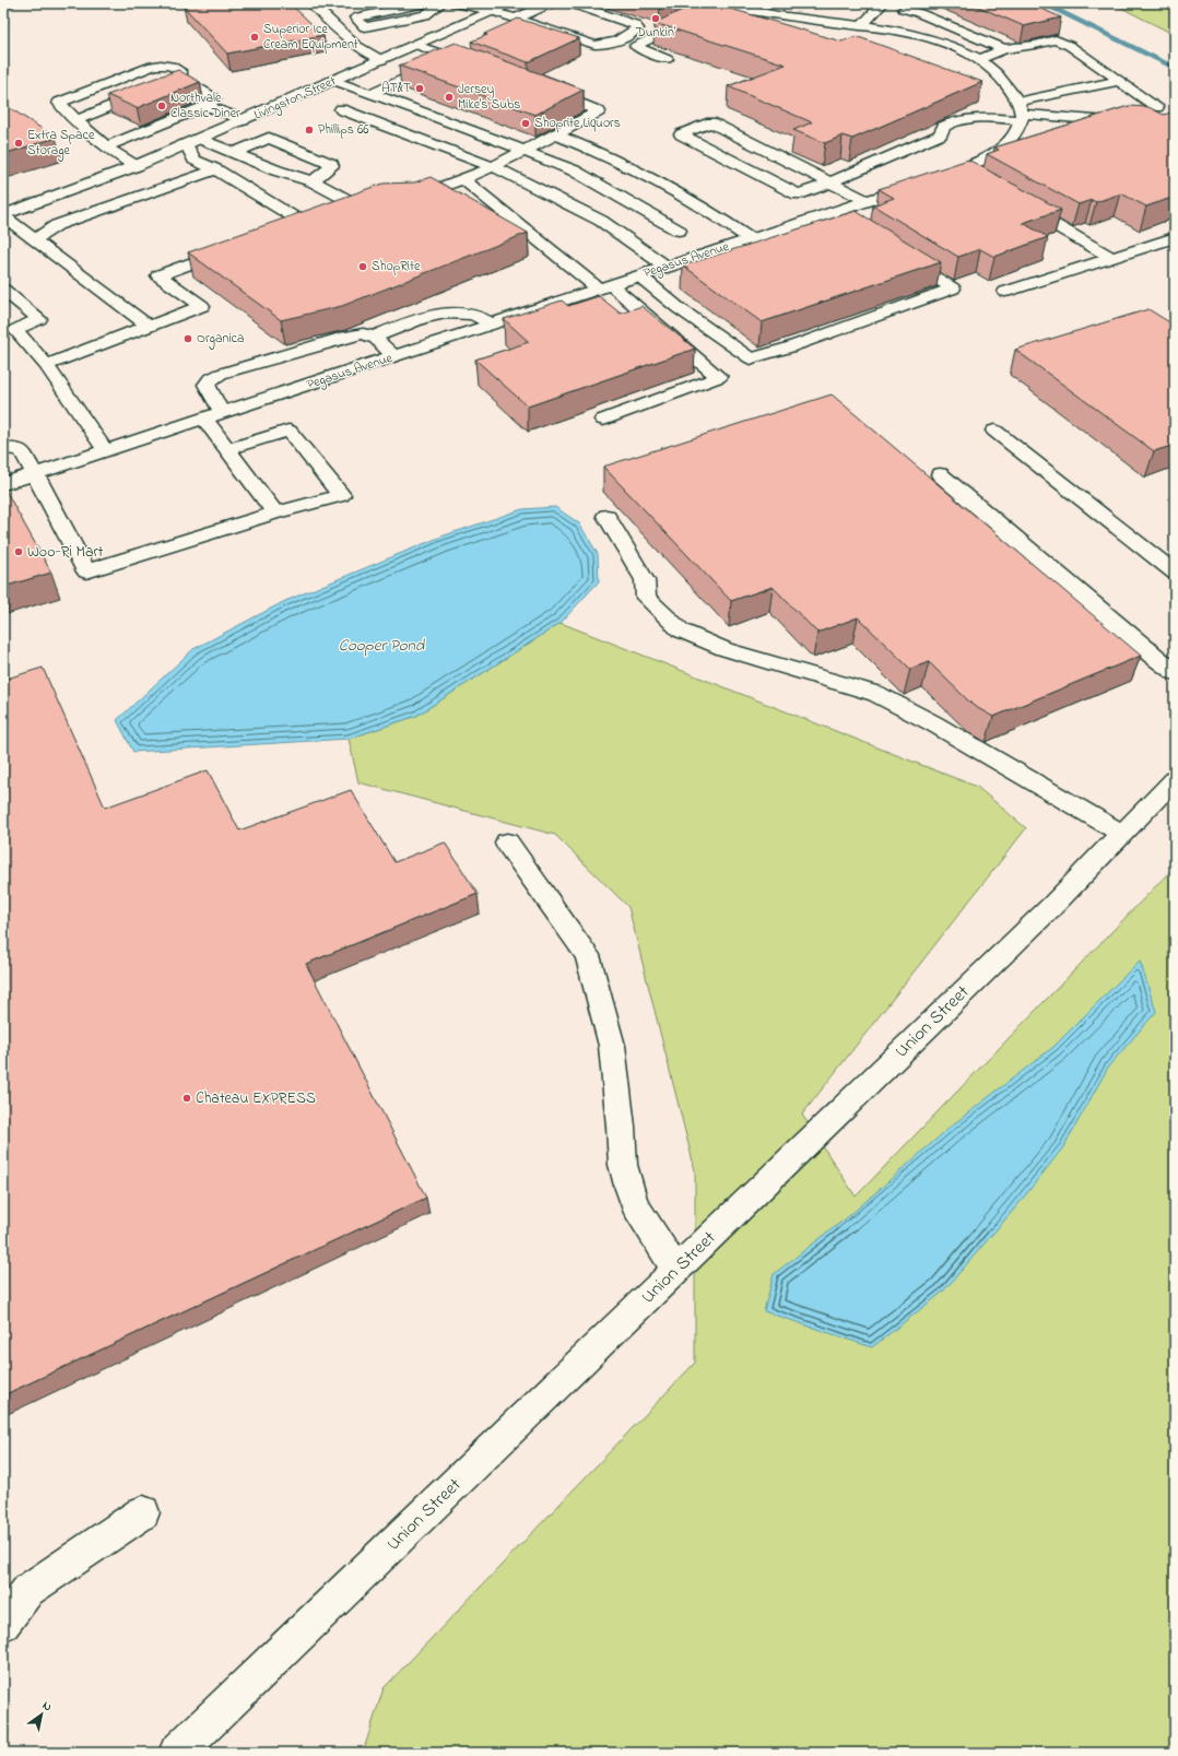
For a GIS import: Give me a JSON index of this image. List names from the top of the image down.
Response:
{
  "streets": {
    "street": ["Livingston Street", "Pegasus Avenue", "Union Street"]
  },
  "water": ["Cooper Pond"],
  "places": [
    "Dunkin'",
    "Superior Ice Cream Equipment",
    "AT&T",
    "Jersey Mike's Subs",
    "Northvale Classic Diner",
    "Shoprite Liquors",
    "Phillips 66",
    "Extra Space Storage",
    "ShopRite",
    "Organica",
    "Woo-Ri Mart",
    "Chateau EXPRESS"
  ],
  "north": "top right"
}
